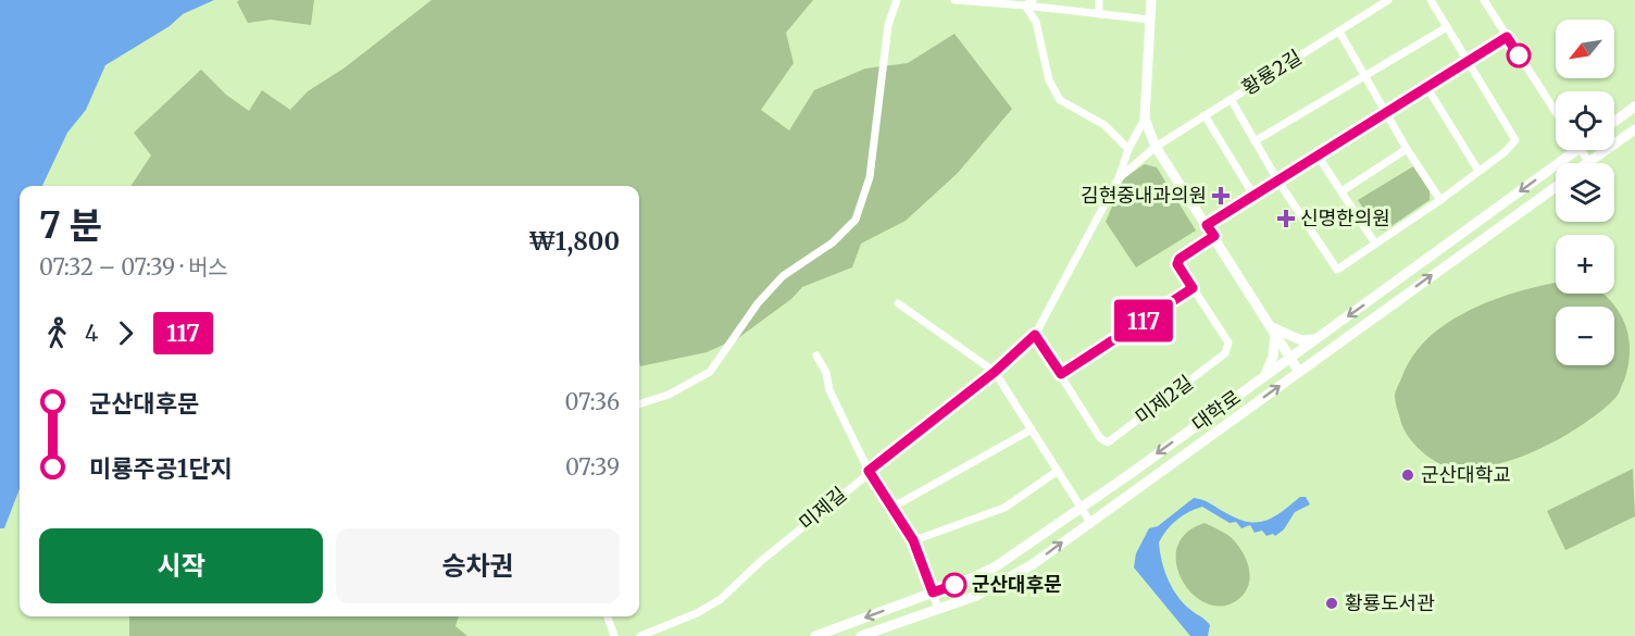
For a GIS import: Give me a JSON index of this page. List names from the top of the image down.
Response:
{
  "streets": {
    "street": [
      "황룡2길",
      "미제2길",
      "대학로",
      "미제길"
    ]
  },
  "crossings": [
    ["황룡2길", "미제길"],
    ["미제2길", "미제길"]
  ],
  "places": {
    "health": ["김현중내과의원", "신명한의원"],
    "other": ["군산대학교", "군산대후문", "황룡도서관"]
  },
  "lines": ["bus line 117"],
  "north": "bottom left",
  "page": {
    "on_map": "117",
    "map_buttons": ["+", "−"],
    "heading": ["7 분", "07:32 – 07:39 · 버스", "₩1,800"],
    "legs": ["4", "117"],
    "list": [
      {
        "name": "군산대후문",
        "value": "07:36"
      },
      {
        "name": "미룡주공1단지",
        "value": "07:39"
      }
    ],
    "buttons": ["시작", "승차권"]
  }
}
